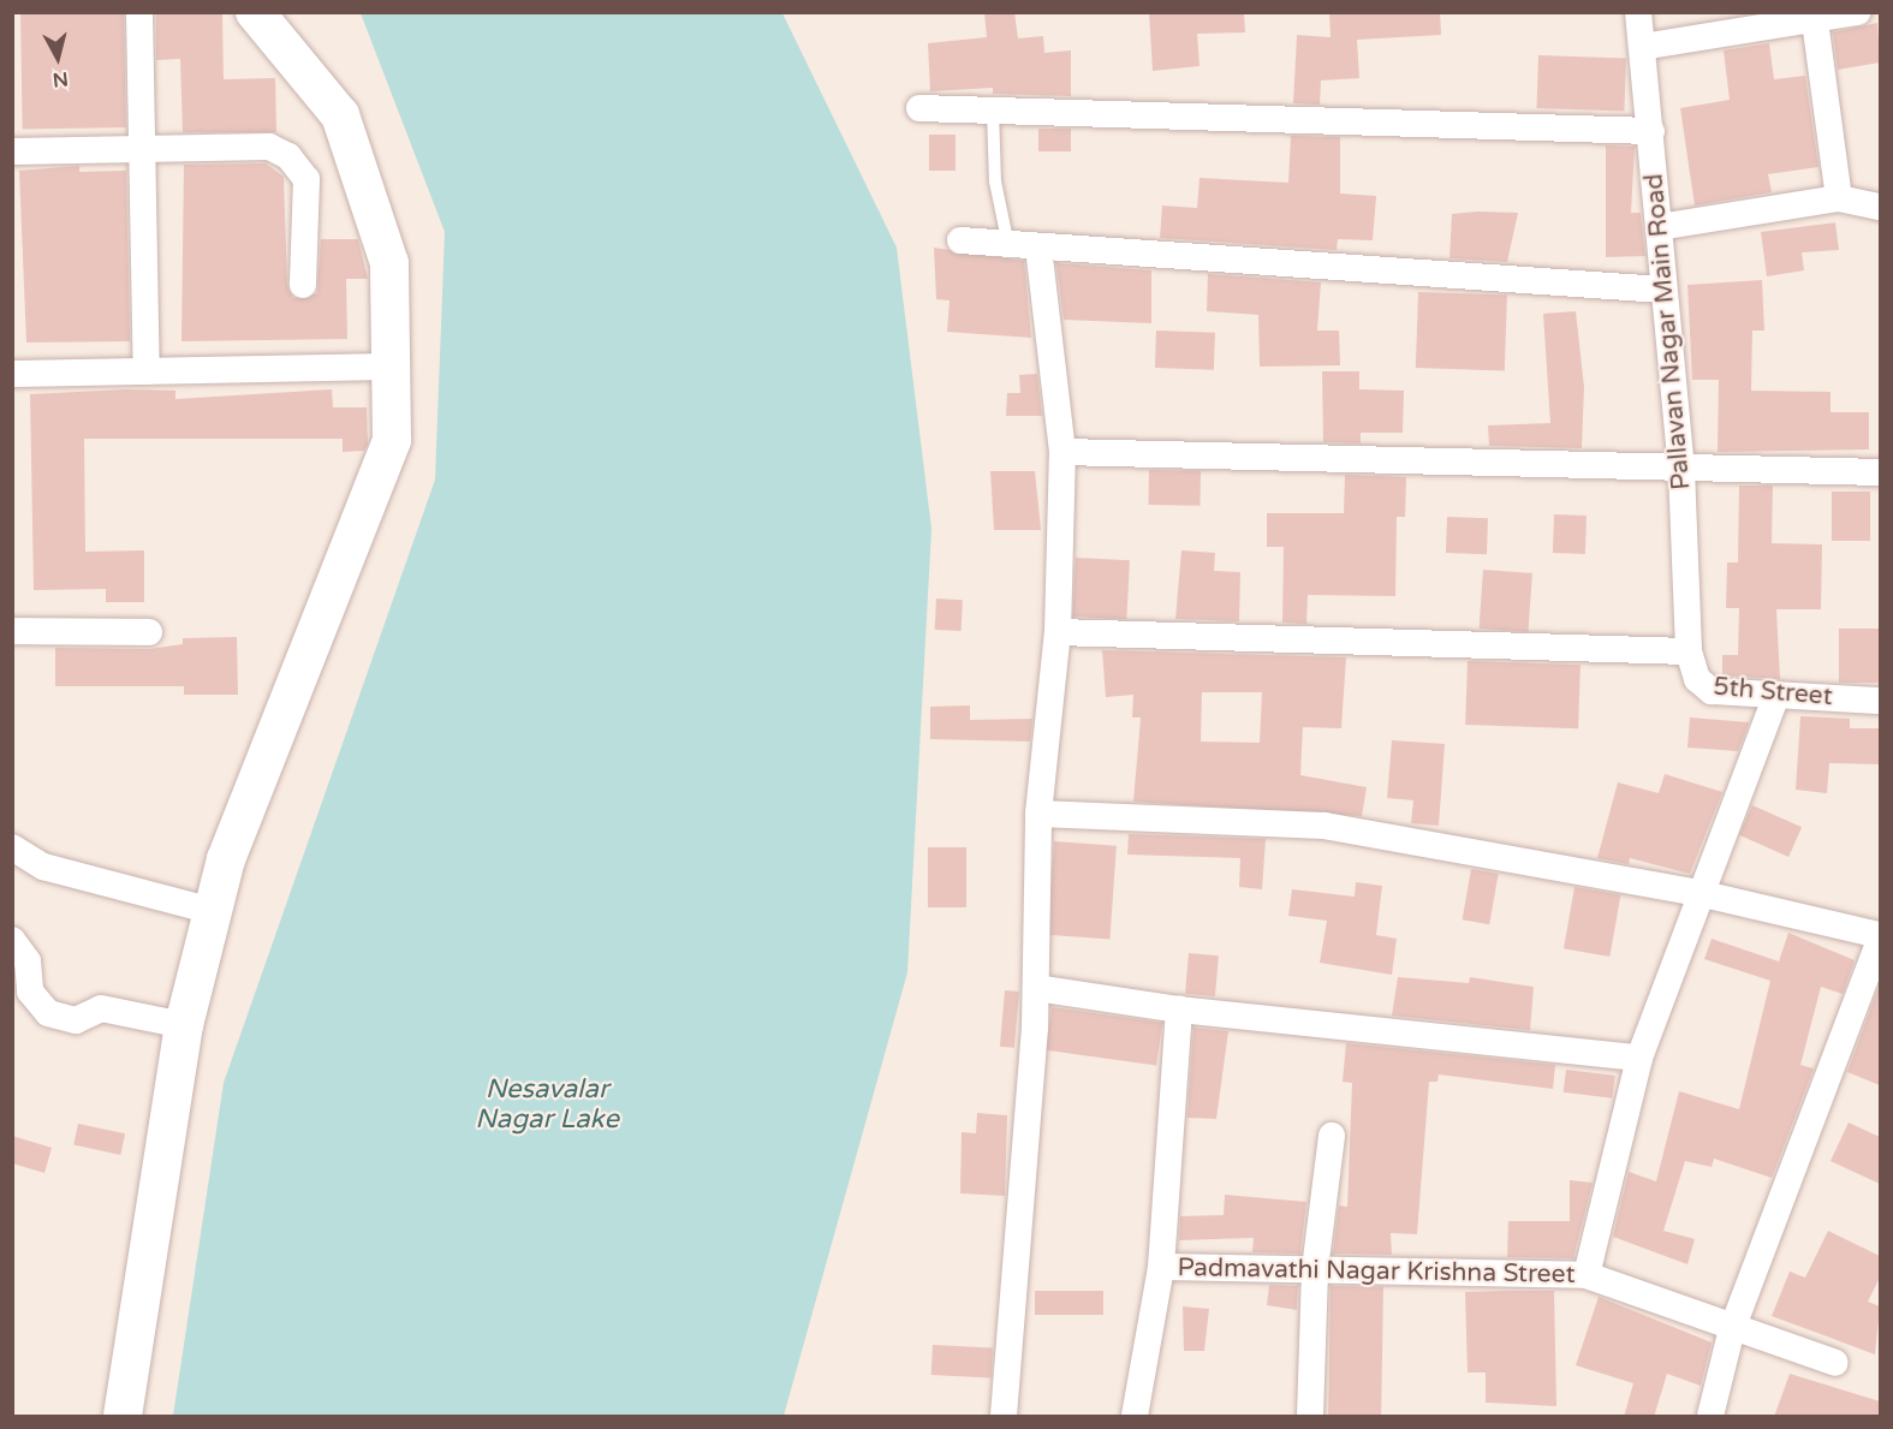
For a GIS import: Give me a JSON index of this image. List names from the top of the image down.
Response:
{
  "streets": {
    "street": ["Pallavan Nagar Main Road", "5th Street", "Padmavathi Nagar Krishna Street"]
  },
  "crossings": [
    ["Pallavan Nagar Main Road", "5th Street"]
  ],
  "water": ["Nesavalar Nagar Lake"],
  "north": "bottom"
}
